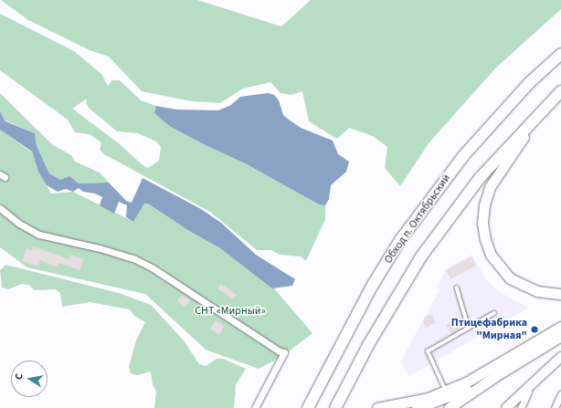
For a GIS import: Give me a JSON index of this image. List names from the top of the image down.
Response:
{
  "streets": {
    "highway": ["Обход п. Октябрьский"]
  },
  "parks": ["СНТ «Мирный»"],
  "places": ["Птицефабрика \"Мирная\""],
  "north": "left"
}
